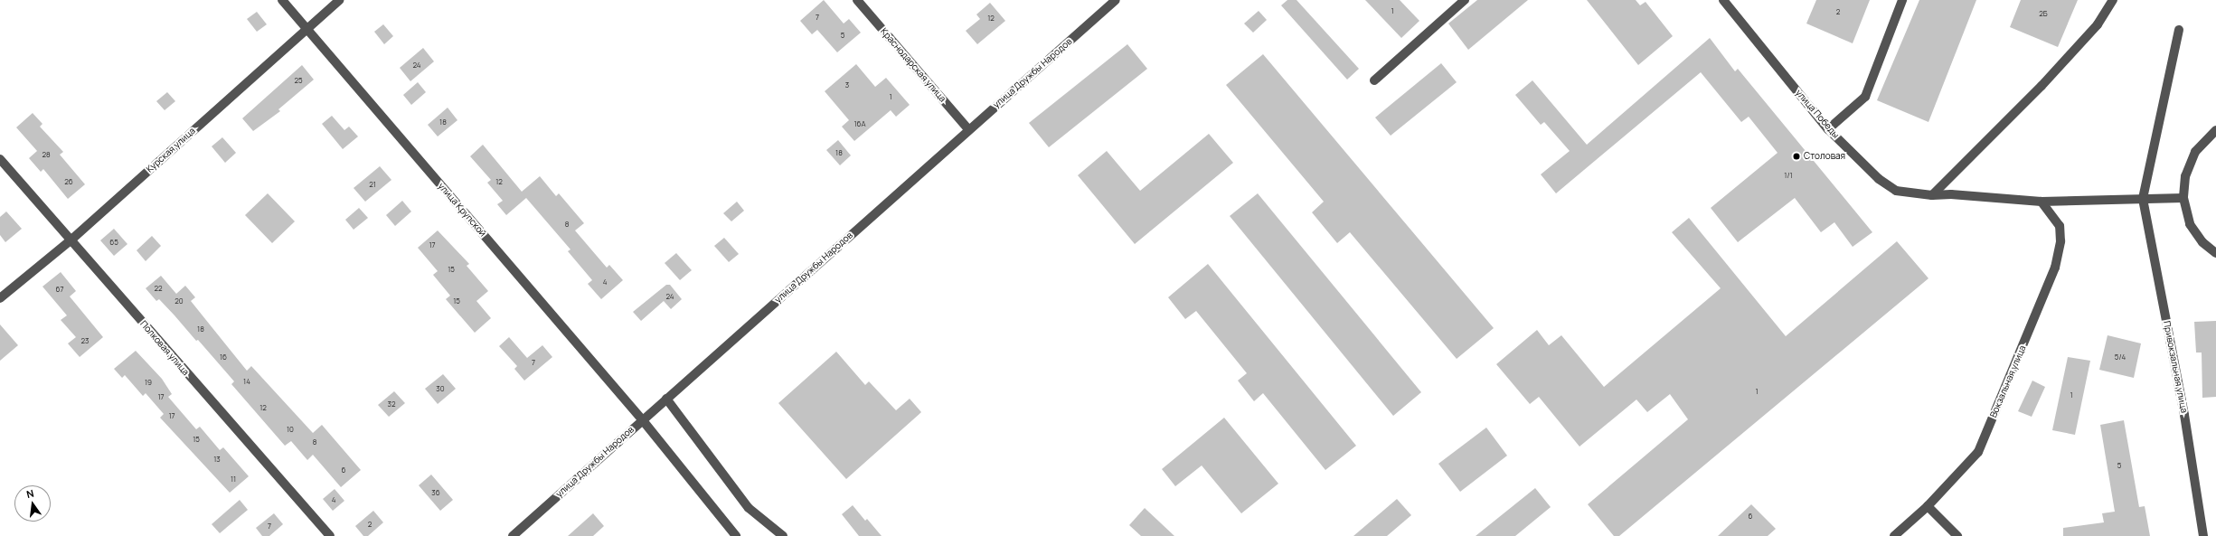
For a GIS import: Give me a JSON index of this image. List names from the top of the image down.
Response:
{
  "streets": {
    "street": [
      "Краснодарская улица",
      "улица Дружбы Народов",
      "улица Победы",
      "Курская улица",
      "улица Крупской",
      "Полковая улица",
      "Привокзальная улица",
      "Вокзальная улица"
    ]
  },
  "crossings": [
    ["Краснодарская улица", "улица Дружбы Народов"],
    ["улица Дружбы Народов", "улица Крупской"],
    ["улица Победы", "Вокзальная улица"],
    ["Курская улица", "улица Крупской"],
    ["Курская улица", "Полковая улица"]
  ],
  "places": ["Столовая"],
  "house_numbers": [
    "1",
    "2",
    "2Б",
    "7",
    "12",
    "5",
    "24",
    "25",
    "3",
    "1",
    "18",
    "16А",
    "18",
    "28",
    "1/1",
    "26",
    "12",
    "21",
    "8",
    "65",
    "17",
    "15",
    "4",
    "22",
    "67",
    "24",
    "20",
    "15",
    "18",
    "23",
    "16",
    "5/4",
    "7",
    "14",
    "19",
    "30",
    "1",
    "1",
    "17",
    "32",
    "12",
    "17",
    "10",
    "15",
    "8",
    "13",
    "5",
    "6",
    "11",
    "36",
    "4",
    "6",
    "2",
    "7"
  ],
  "north": "top"
}
